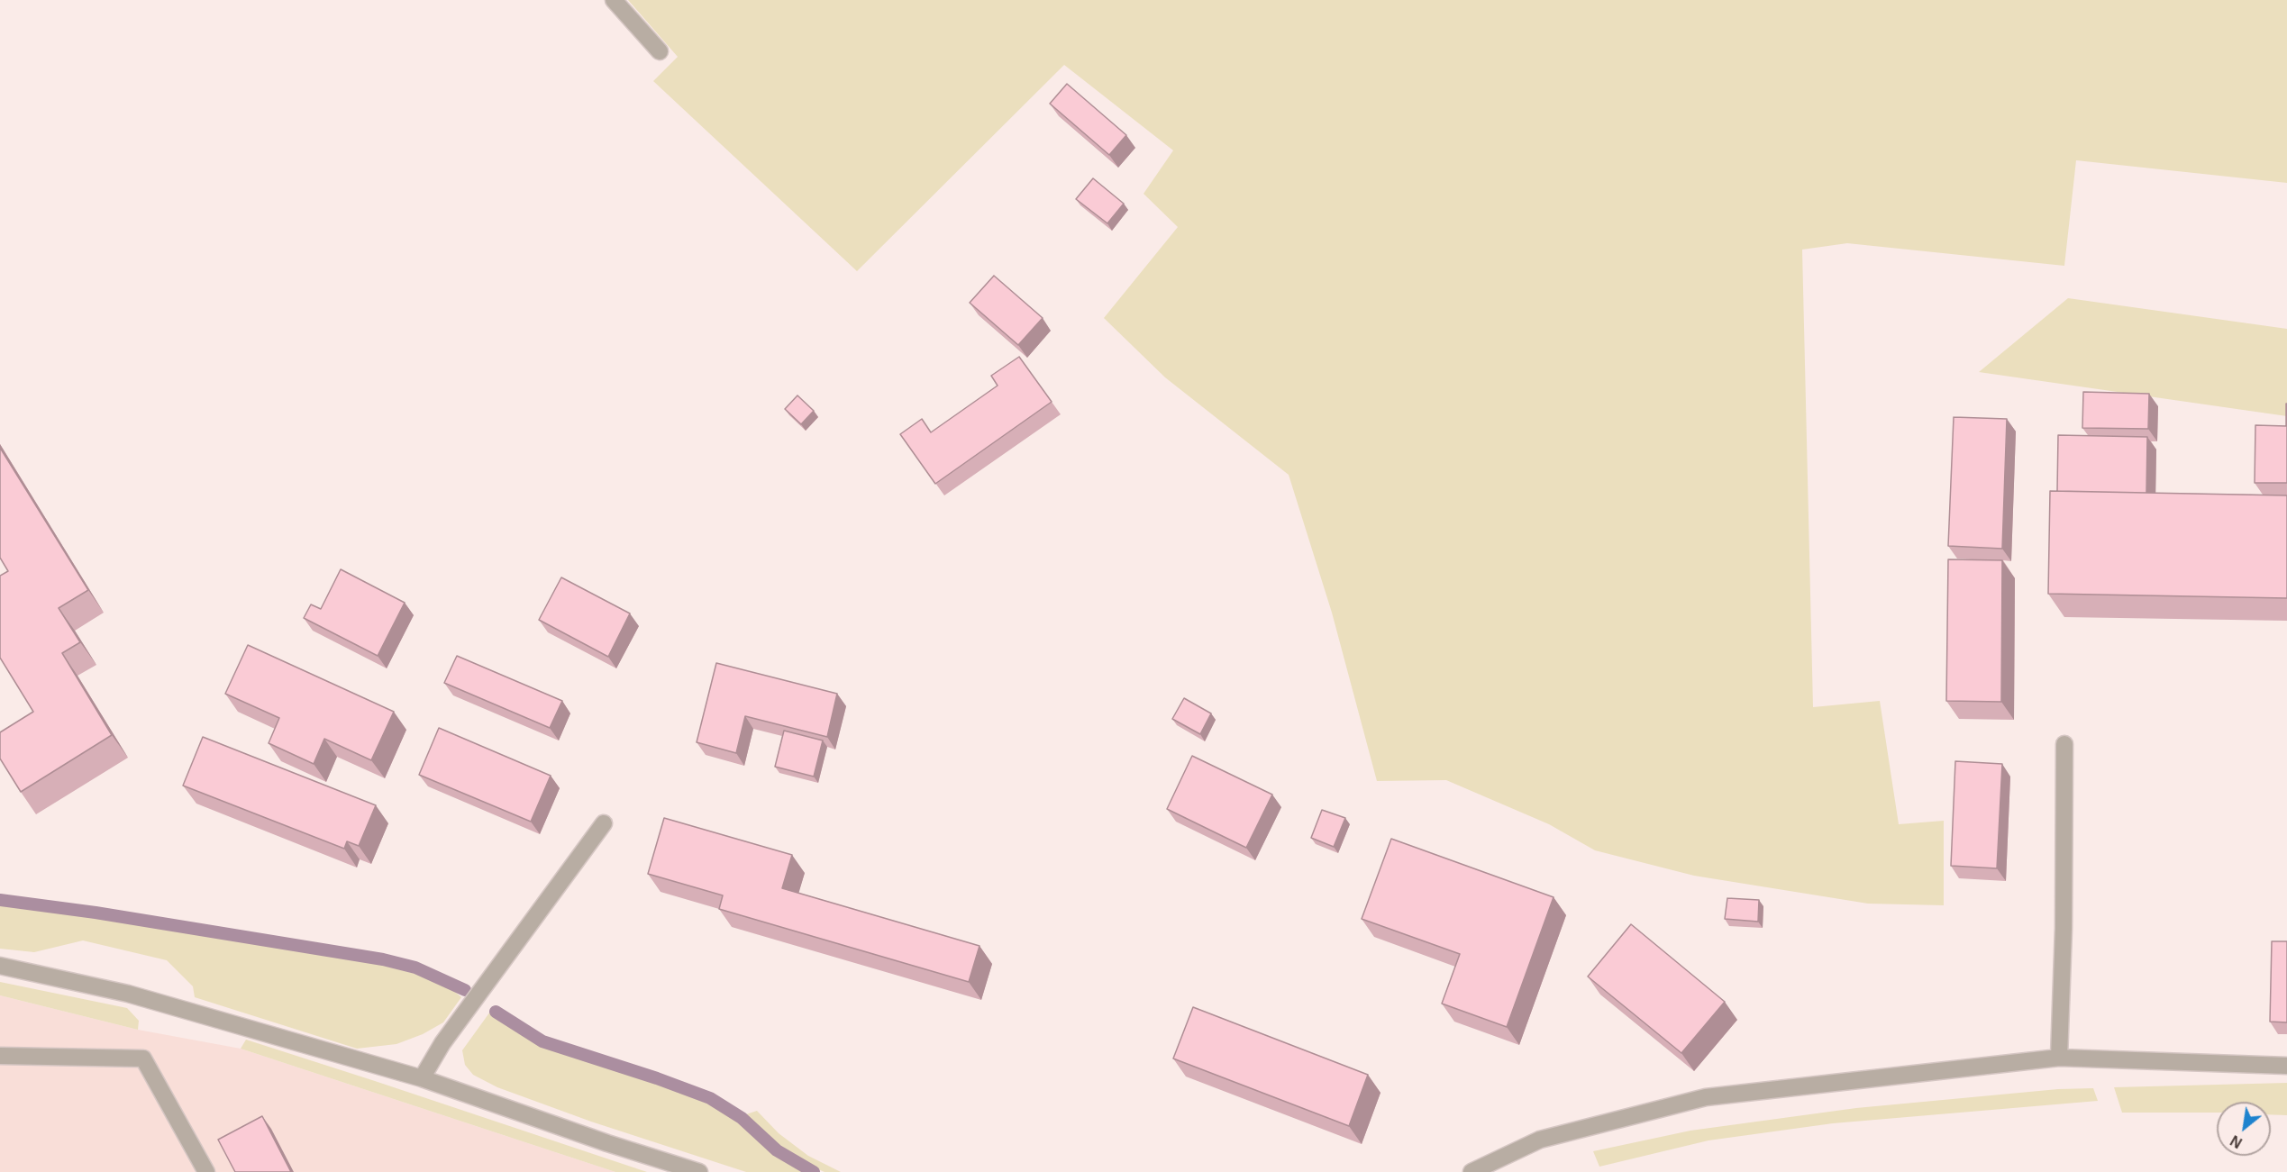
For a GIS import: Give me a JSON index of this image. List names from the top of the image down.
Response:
{
  "north": "bottom left"
}
